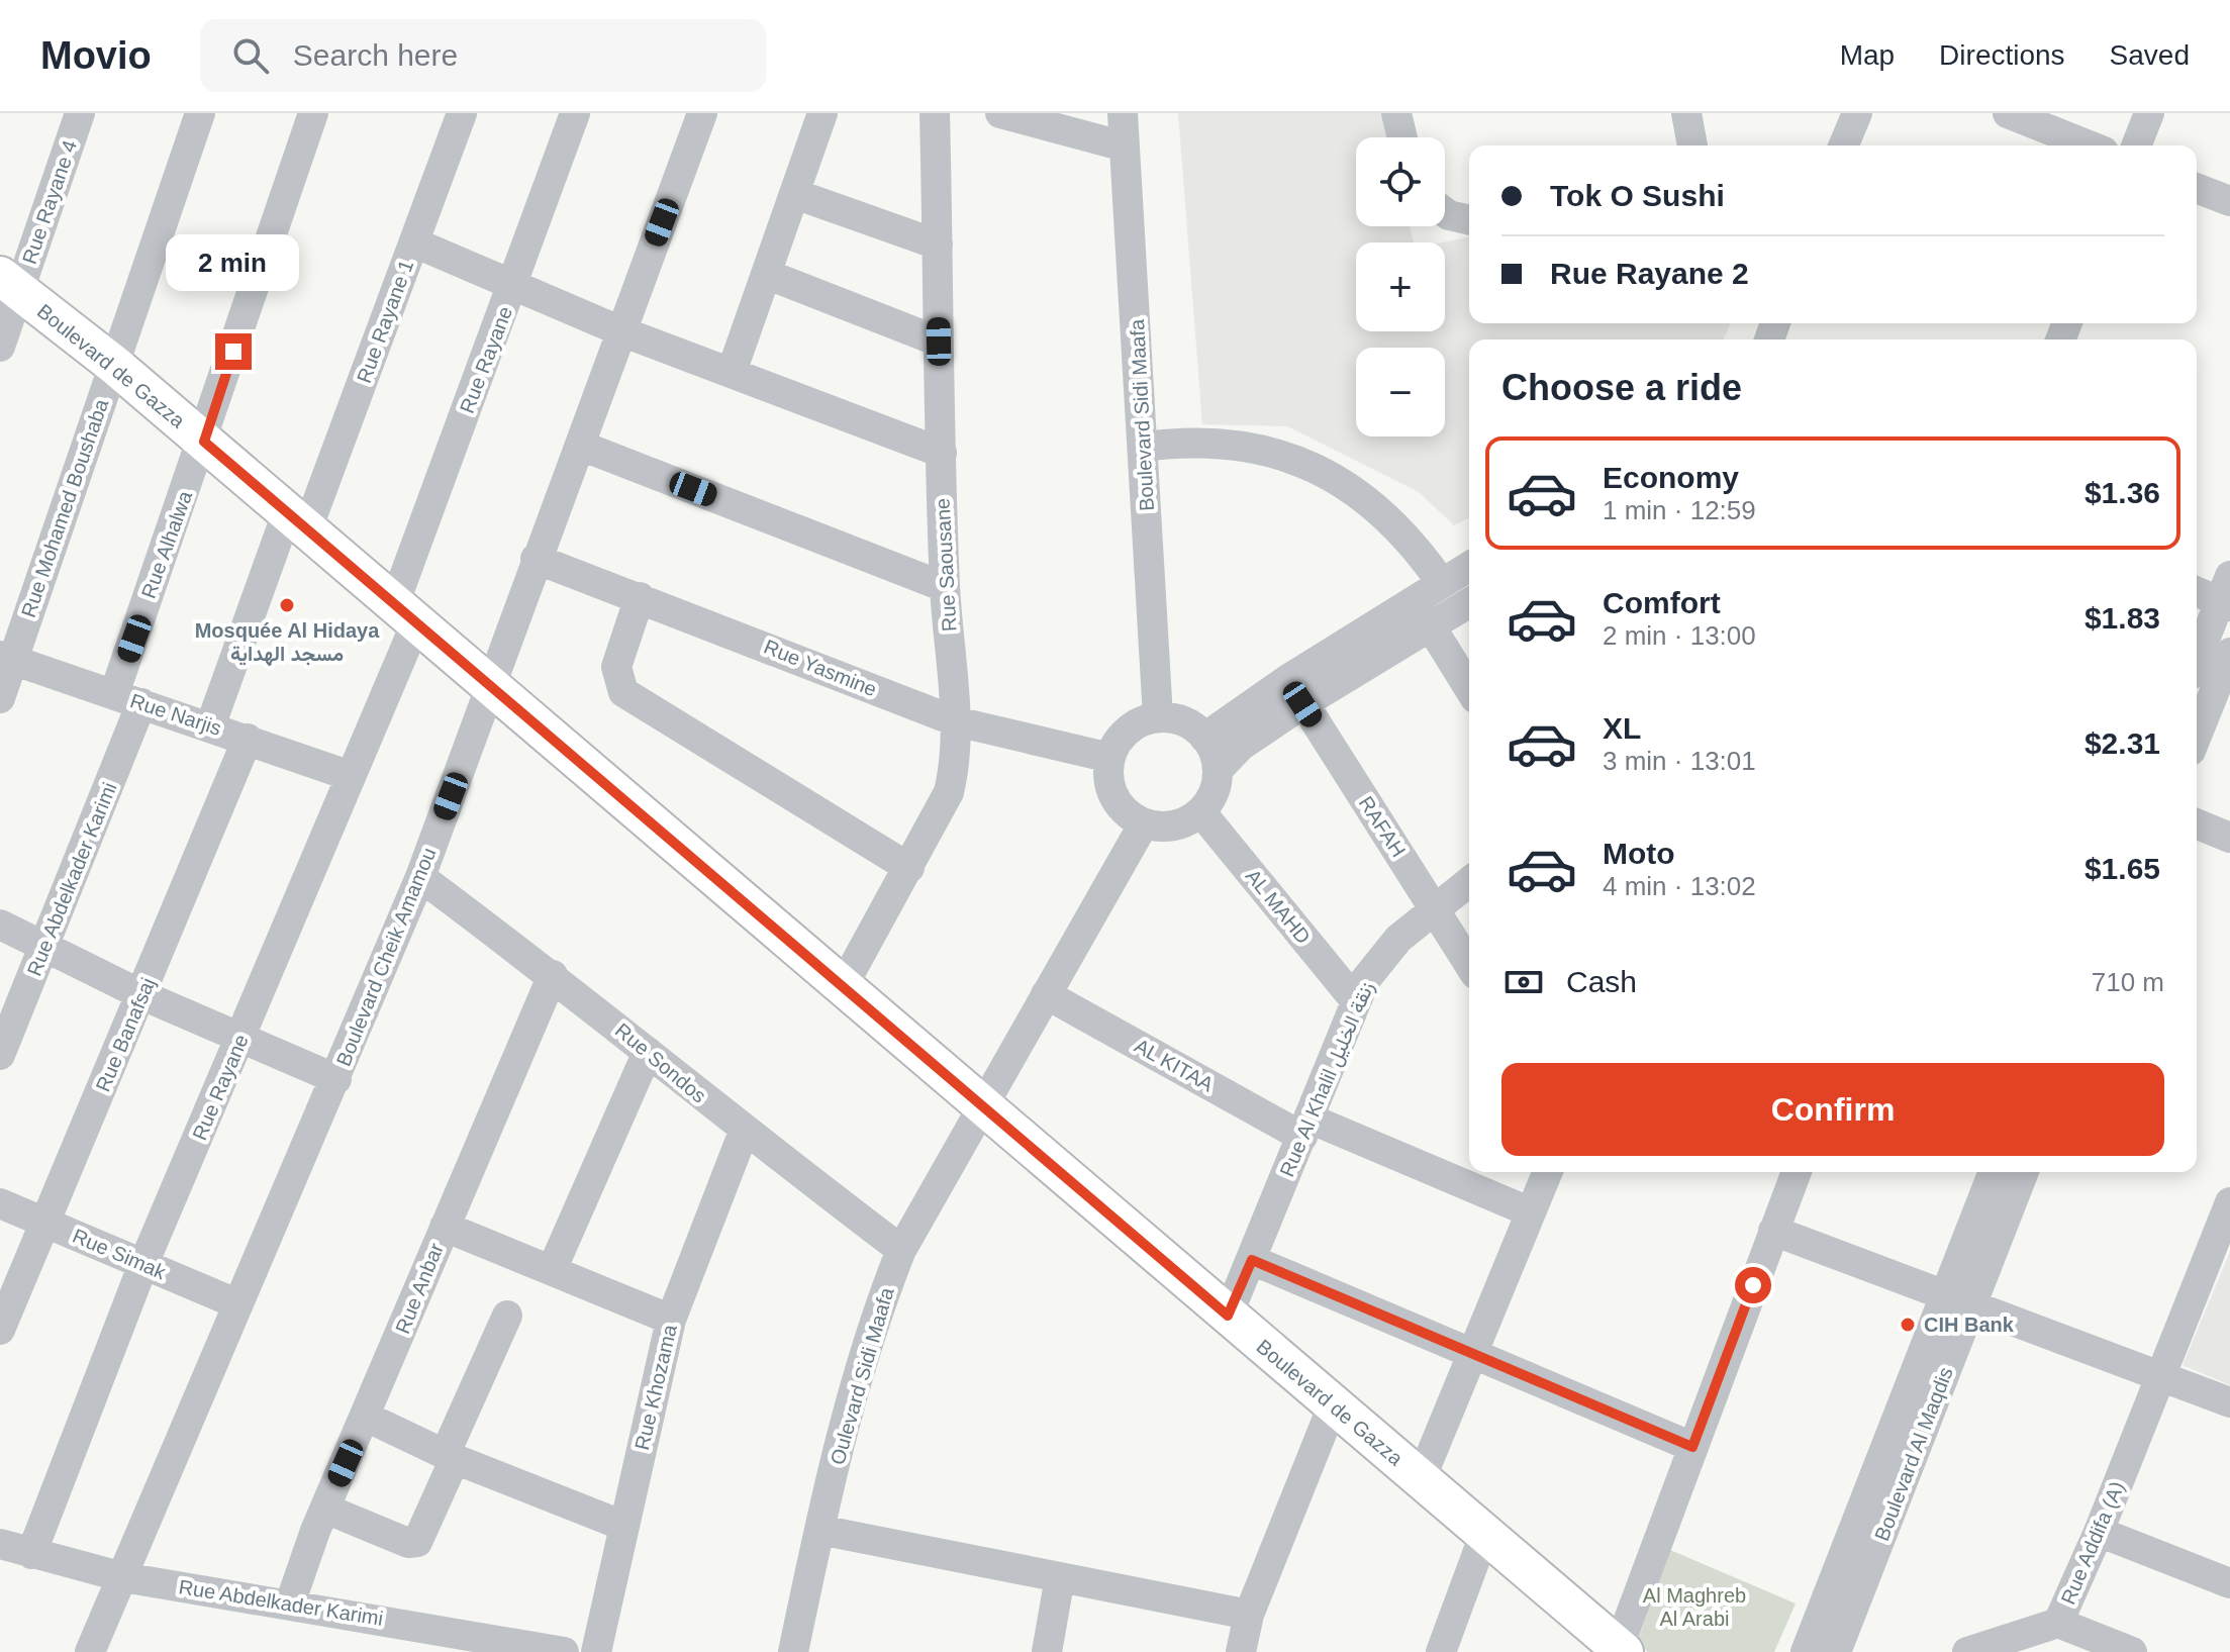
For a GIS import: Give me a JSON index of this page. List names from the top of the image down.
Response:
{
  "streets": {
    "main road": ["Boulevard de Gazza"],
    "street": [
      "Rue Rayane 4",
      "Rue Rayane 1",
      "Rue Rayane",
      "Boulevard Sidi Maafa",
      "Rue Mohamed Boushaba",
      "Rue Alhalwa",
      "Rue Saousane",
      "Rue Yasmine",
      "Rue Narjis",
      "RAFAH",
      "Rue Abdelkader Karimi",
      "AL MAHD",
      "Boulevard Cheik Amamou",
      "Rue Banafsaj",
      "Rue Sondos",
      "AL KITAA",
      "Rue Al Khalil زنقة الخليل",
      "Rue Simak",
      "Rue Anbar",
      "Oulevard Sidi Maafa",
      "Rue Khozama",
      "Boulevard Al Maqdis",
      "Rue Addifa (A)"
    ]
  },
  "crossings": [
    ["Rue Rayane 4", "Boulevard de Gazza"],
    ["Rue Rayane 1", "Boulevard de Gazza"],
    ["Rue Rayane 1", "Rue Narjis"],
    ["Rue Rayane", "Boulevard de Gazza"],
    ["Rue Rayane", "Rue Narjis"],
    ["Rue Rayane", "Rue Abdelkader Karimi"],
    ["Rue Rayane", "Rue Simak"],
    ["Boulevard de Gazza", "Rue Mohamed Boushaba"],
    ["Boulevard de Gazza", "Rue Alhalwa"],
    ["Boulevard de Gazza", "Rue Saousane"],
    ["Boulevard de Gazza", "Boulevard Cheik Amamou"],
    ["Boulevard de Gazza", "Rue Al Khalil زنقة الخليل"],
    ["Boulevard de Gazza", "Oulevard Sidi Maafa"],
    ["Boulevard Sidi Maafa", "Rue Yasmine"],
    ["Boulevard Sidi Maafa", "AL MAHD"],
    ["Boulevard Sidi Maafa", "Oulevard Sidi Maafa"],
    ["Rue Mohamed Boushaba", "Rue Narjis"],
    ["Rue Alhalwa", "Rue Narjis"],
    ["Rue Alhalwa", "Rue Abdelkader Karimi"],
    ["Rue Saousane", "Rue Yasmine"],
    ["Rue Yasmine", "AL MAHD"],
    ["Rue Yasmine", "Boulevard Cheik Amamou"],
    ["Rue Yasmine", "Oulevard Sidi Maafa"],
    ["Rue Narjis", "Rue Abdelkader Karimi"],
    ["Rue Narjis", "Rue Banafsaj"],
    ["RAFAH", "Rue Al Khalil زنقة الخليل"],
    ["Rue Abdelkader Karimi", "Boulevard Cheik Amamou"],
    ["Rue Abdelkader Karimi", "Rue Anbar"],
    ["AL MAHD", "Rue Al Khalil زنقة الخليل"],
    ["AL MAHD", "Oulevard Sidi Maafa"],
    ["Boulevard Cheik Amamou", "Rue Sondos"],
    ["Boulevard Cheik Amamou", "Rue Simak"],
    ["Rue Banafsaj", "Rue Simak"],
    ["Rue Sondos", "Rue Anbar"],
    ["Rue Sondos", "Oulevard Sidi Maafa"],
    ["Rue Sondos", "Rue Khozama"],
    ["AL KITAA", "Rue Al Khalil زنقة الخليل"],
    ["AL KITAA", "Oulevard Sidi Maafa"]
  ],
  "parks": ["Al Maghreb Al Arabi"],
  "places": ["Mosquée Al Hidaya مسجد الهداية", "CIH Bank"],
  "page": {
    "header": "Movio",
    "search": "Search here",
    "nav": ["Map", "Directions", "Saved"],
    "map_buttons": ["+", "−"],
    "banner": ["Tok O Sushi", "Rue Rayane 2"],
    "bubble": "2 min",
    "heading": "Choose a ride",
    "list": [
      {
        "name": "Economy",
        "note": "1 min · 12:59",
        "value": "$1.36"
      },
      {
        "name": "Comfort",
        "note": "2 min · 13:00",
        "value": "$1.83"
      },
      {
        "name": "XL",
        "note": "3 min · 13:01",
        "value": "$2.31"
      },
      {
        "name": "Moto",
        "note": "4 min · 13:02",
        "value": "$1.65"
      }
    ],
    "pay": ["Cash", "710 m"],
    "buttons": "Confirm"
  }
}
